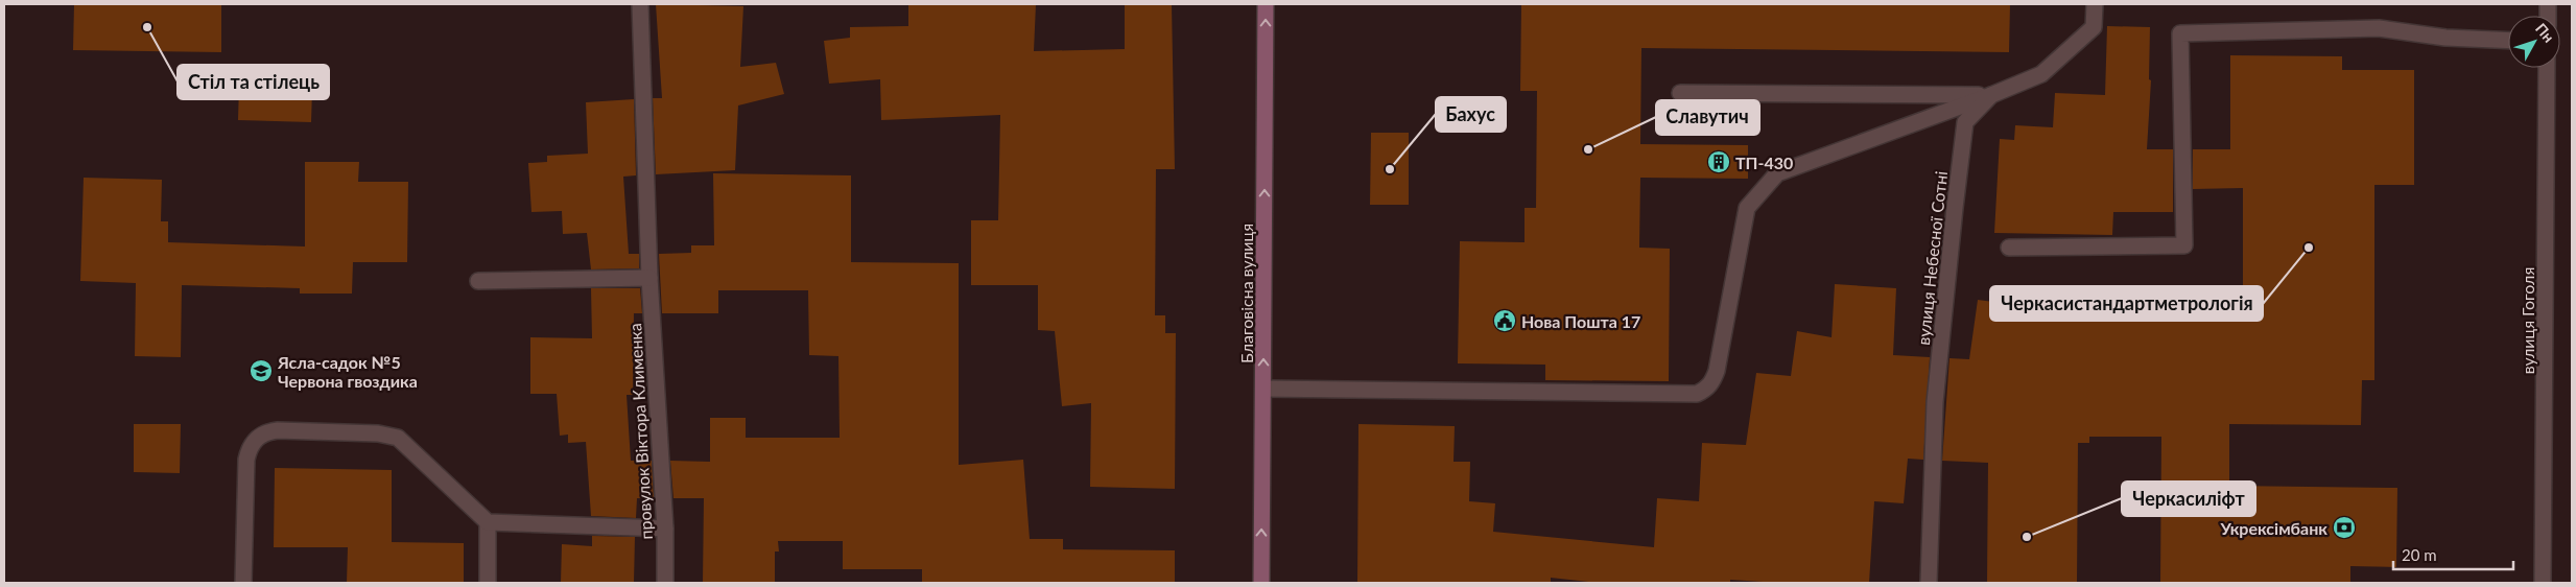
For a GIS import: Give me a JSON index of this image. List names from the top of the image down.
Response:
{
  "streets": {
    "main road": ["Благовісна вулиця"],
    "street": ["вулиця Небесної Сотні", "вулиця Гоголя", "провулок Віктора Клименка"]
  },
  "one_way": ["Благовісна вулиця"],
  "places": {
    "other": [
      "Стіл та стілець",
      "Славутич",
      "Бахус",
      "Черкасистандартметрологія",
      "Черкасиліфт"
    ],
    "building": ["ТП-430"],
    "public building": ["Нова Пошта 17"],
    "school or university": ["Ясла-садок №5 Червона гвоздика"],
    "bank": ["Укрексімбанк"]
  },
  "scale_bar": "20 m",
  "north": "top right"
}
